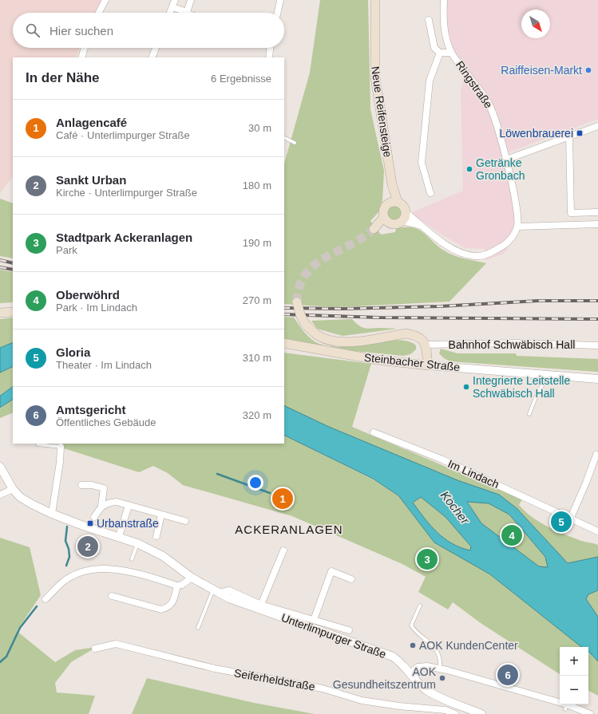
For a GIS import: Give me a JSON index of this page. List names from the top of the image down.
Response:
{
  "streets": {
    "main road": ["Neue Reifensteige", "Steinbacher Straße"],
    "street": [
      "Ringstraße",
      "Bahnhof Schwäbisch Hall",
      "Im Lindach",
      "Unterlimpurger Straße",
      "Seiferheldstraße"
    ]
  },
  "districts": ["ACKERANLAGEN"],
  "water": ["Kocher"],
  "places": {
    "other": [
      "Raiffeisen-Markt",
      "Getränke Gronbach",
      "Integrierte Leitstelle Schwäbisch Hall",
      "AOK KundenCenter",
      "AOK Gesundheitszentrum"
    ],
    "transit": ["Löwenbrauerei", "Urbanstraße"]
  },
  "north": "bottom right",
  "page": {
    "search": "Hier suchen",
    "heading": ["In der Nähe", "6 Ergebnisse"],
    "list": [
      {
        "mark": "1",
        "name": "Anlagencafé",
        "note": "Café · Unterlimpurger Straße",
        "value": "30 m"
      },
      {
        "mark": "2",
        "name": "Sankt Urban",
        "note": "Kirche · Unterlimpurger Straße",
        "value": "180 m"
      },
      {
        "mark": "3",
        "name": "Stadtpark Ackeranlagen",
        "note": "Park",
        "value": "190 m"
      },
      {
        "mark": "4",
        "name": "Oberwöhrd",
        "note": "Park · Im Lindach",
        "value": "270 m"
      },
      {
        "mark": "5",
        "name": "Gloria",
        "note": "Theater · Im Lindach",
        "value": "310 m"
      },
      {
        "mark": "6",
        "name": "Amtsgericht",
        "note": "Öffentliches Gebäude",
        "value": "320 m"
      }
    ],
    "pins": [
      "1",
      "5",
      "4",
      "2",
      "3",
      "6"
    ],
    "map_buttons": ["+", "−"]
  }
}
